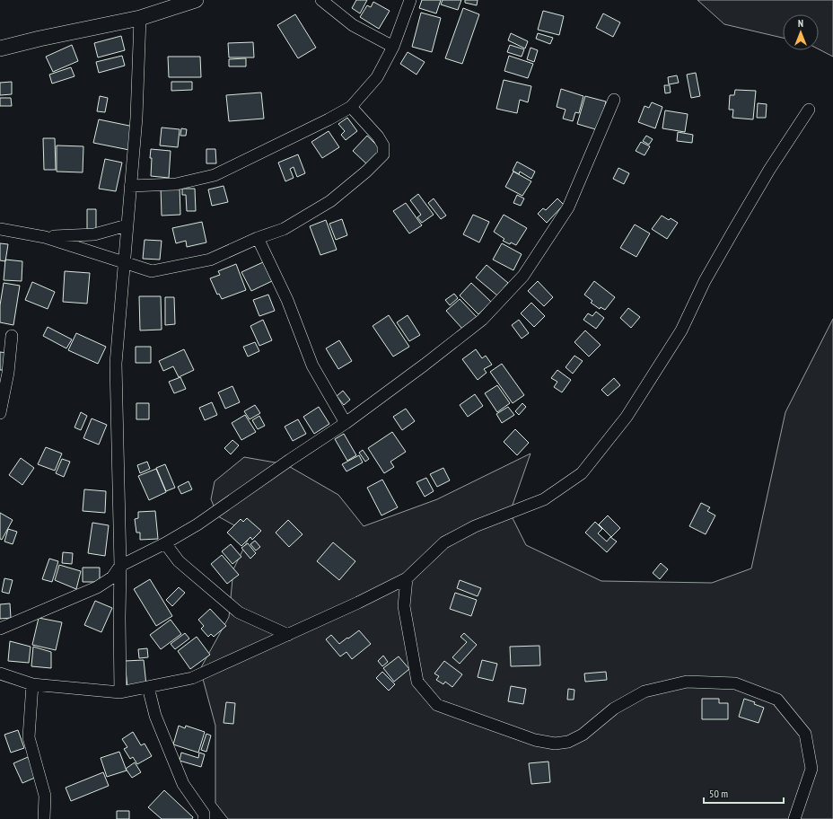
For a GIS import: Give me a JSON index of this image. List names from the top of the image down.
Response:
{
  "scale_bar": "50 m",
  "north": "top"
}
